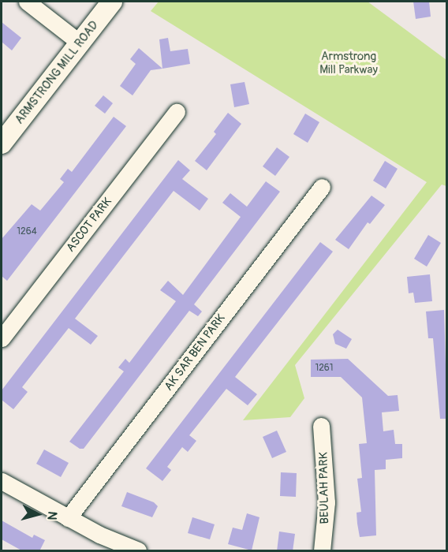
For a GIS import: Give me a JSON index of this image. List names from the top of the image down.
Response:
{
  "streets": {
    "main road": ["ARMSTRONG MILL ROAD"],
    "street": ["ASCOT PARK", "AK SAR BEN PARK", "BEULAH PARK"]
  },
  "parks": ["Armstrong Mill Parkway"],
  "house_numbers": ["1264", "1261"],
  "north": "right"
}
